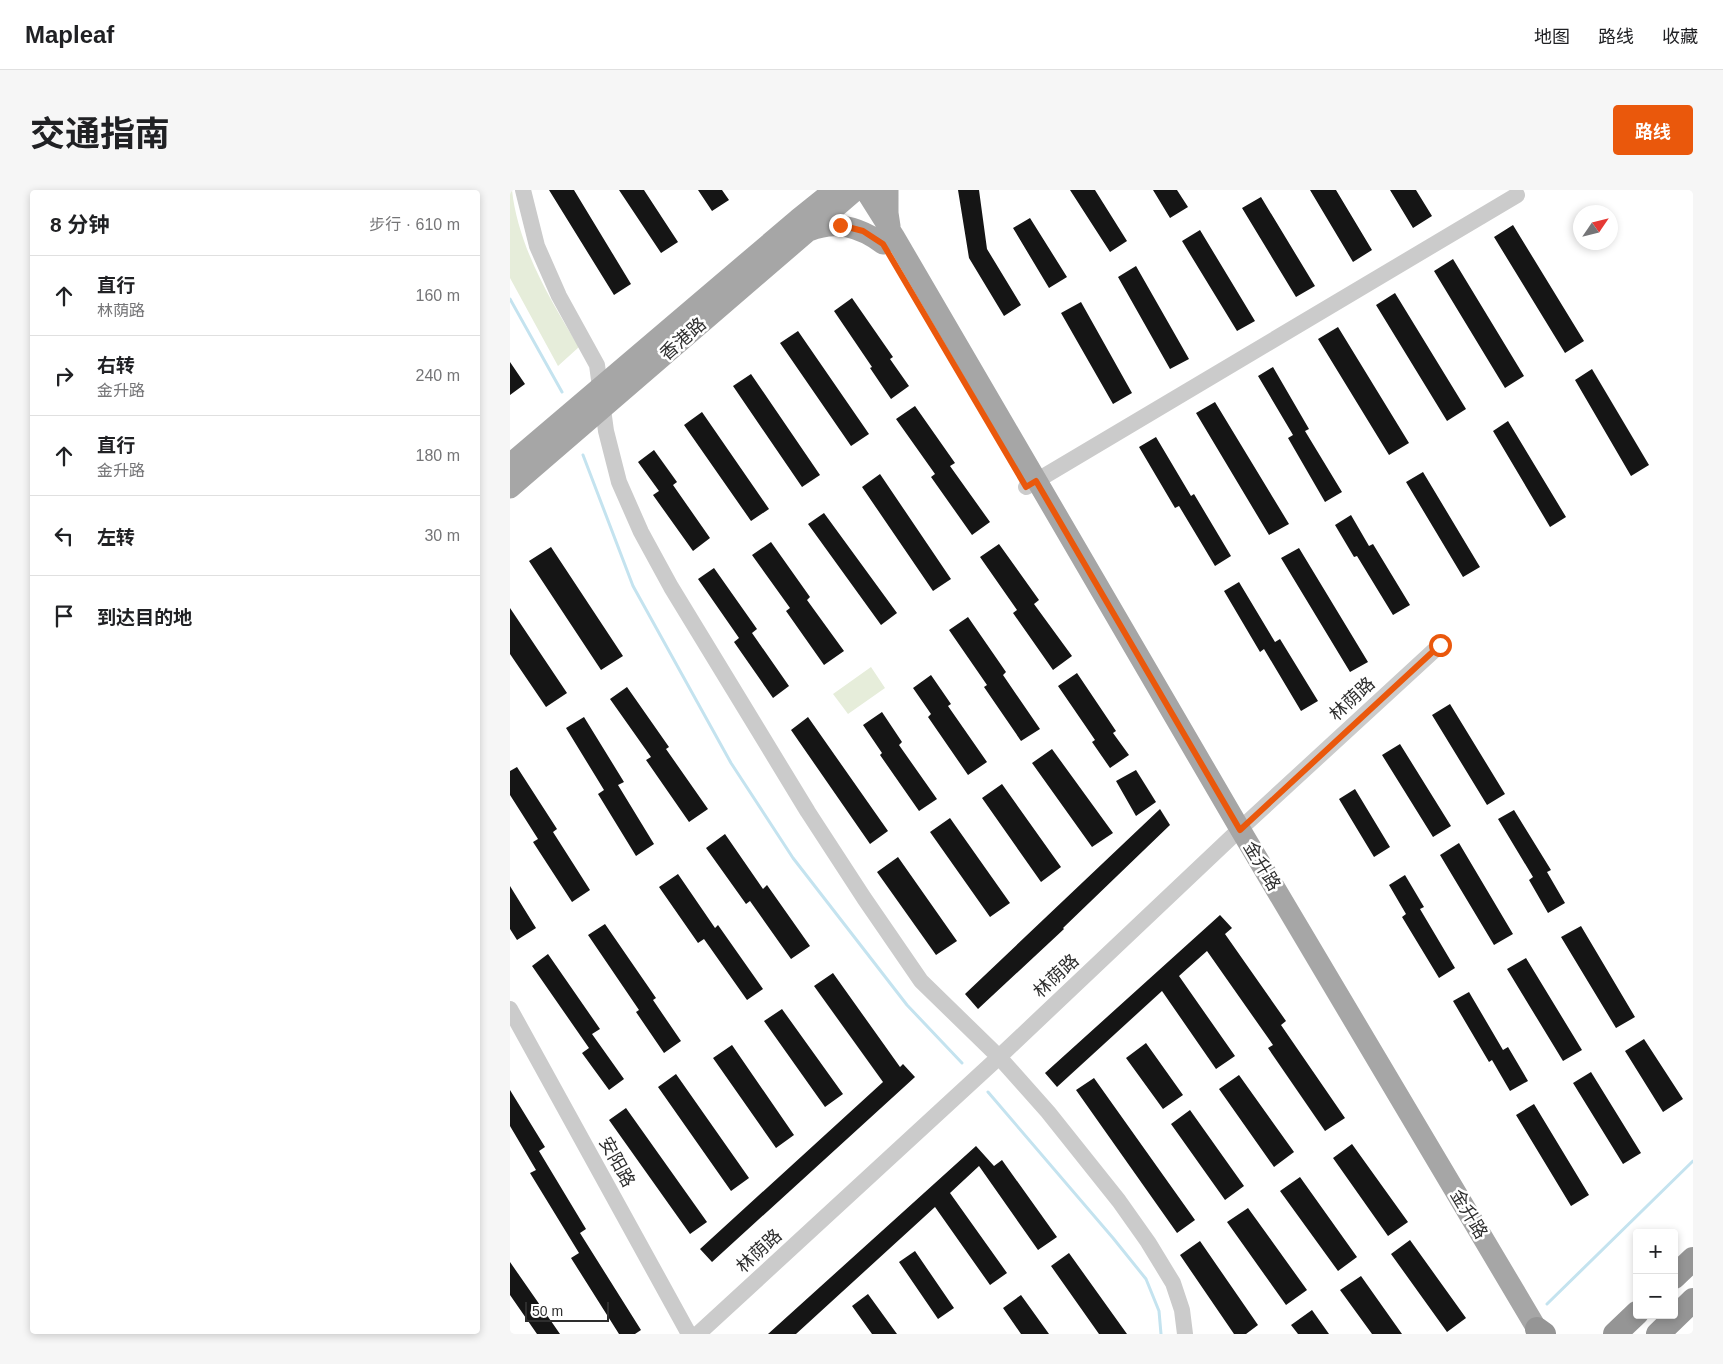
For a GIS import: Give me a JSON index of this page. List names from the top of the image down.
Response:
{
  "streets": {
    "main road": ["香港路", "金升路"],
    "street": ["林荫路", "安阳路"]
  },
  "crossings": [
    ["香港路", "金升路"],
    ["林荫路", "金升路"]
  ],
  "scale_bar": "50 m",
  "north": "top right",
  "page": {
    "header": "Mapleaf",
    "nav": ["地图", "路线", "收藏"],
    "title": "交通指南",
    "buttons": "路线",
    "heading": ["8 分钟", "步行 · 610 m"],
    "list": [
      ["直行", "林荫路", "160 m"],
      ["右转", "金升路", "240 m"],
      ["直行", "金升路", "180 m"],
      ["左转", "30 m"],
      "到达目的地"
    ],
    "map_buttons": ["+", "−"],
    "scale": "50 m"
  }
}
